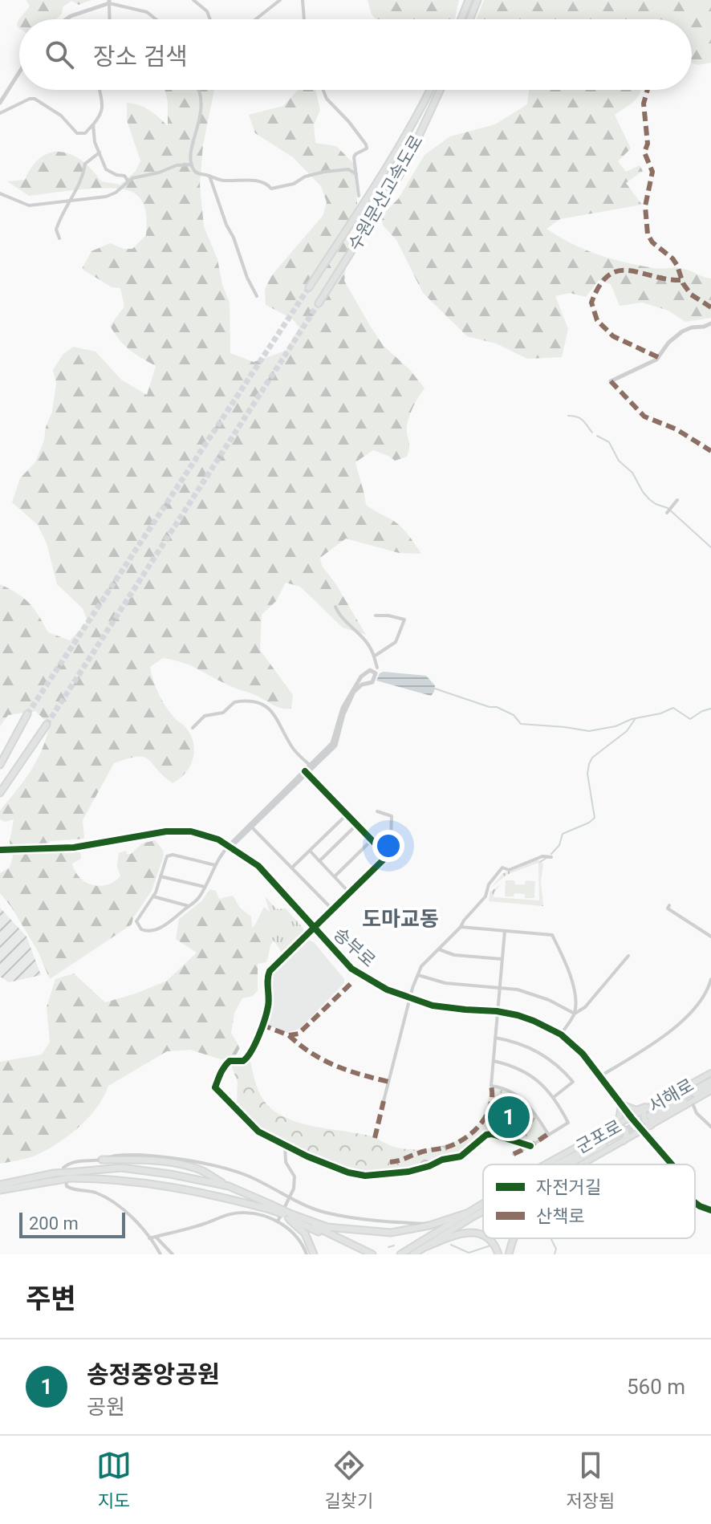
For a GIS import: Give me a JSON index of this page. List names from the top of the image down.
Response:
{
  "streets": {
    "highway": ["수원문산고속도로", "군포로"],
    "main road": ["서해로"],
    "street": ["송부로"]
  },
  "crossings": [
    ["송부로", "서해로"],
    ["송부로", "군포로"],
    ["서해로", "군포로"]
  ],
  "districts": ["도마교동"],
  "legend": ["자전거길", "산책로"],
  "scale_bar": "200 m",
  "page": {
    "search": "장소 검색",
    "pins": "1",
    "scale": "200 m",
    "heading": "주변",
    "list": [
      {
        "mark": "1",
        "name": "송정중앙공원",
        "note": "공원",
        "value": "560 m"
      }
    ],
    "nav": ["지도", "길찾기", "저장됨"]
  }
}
